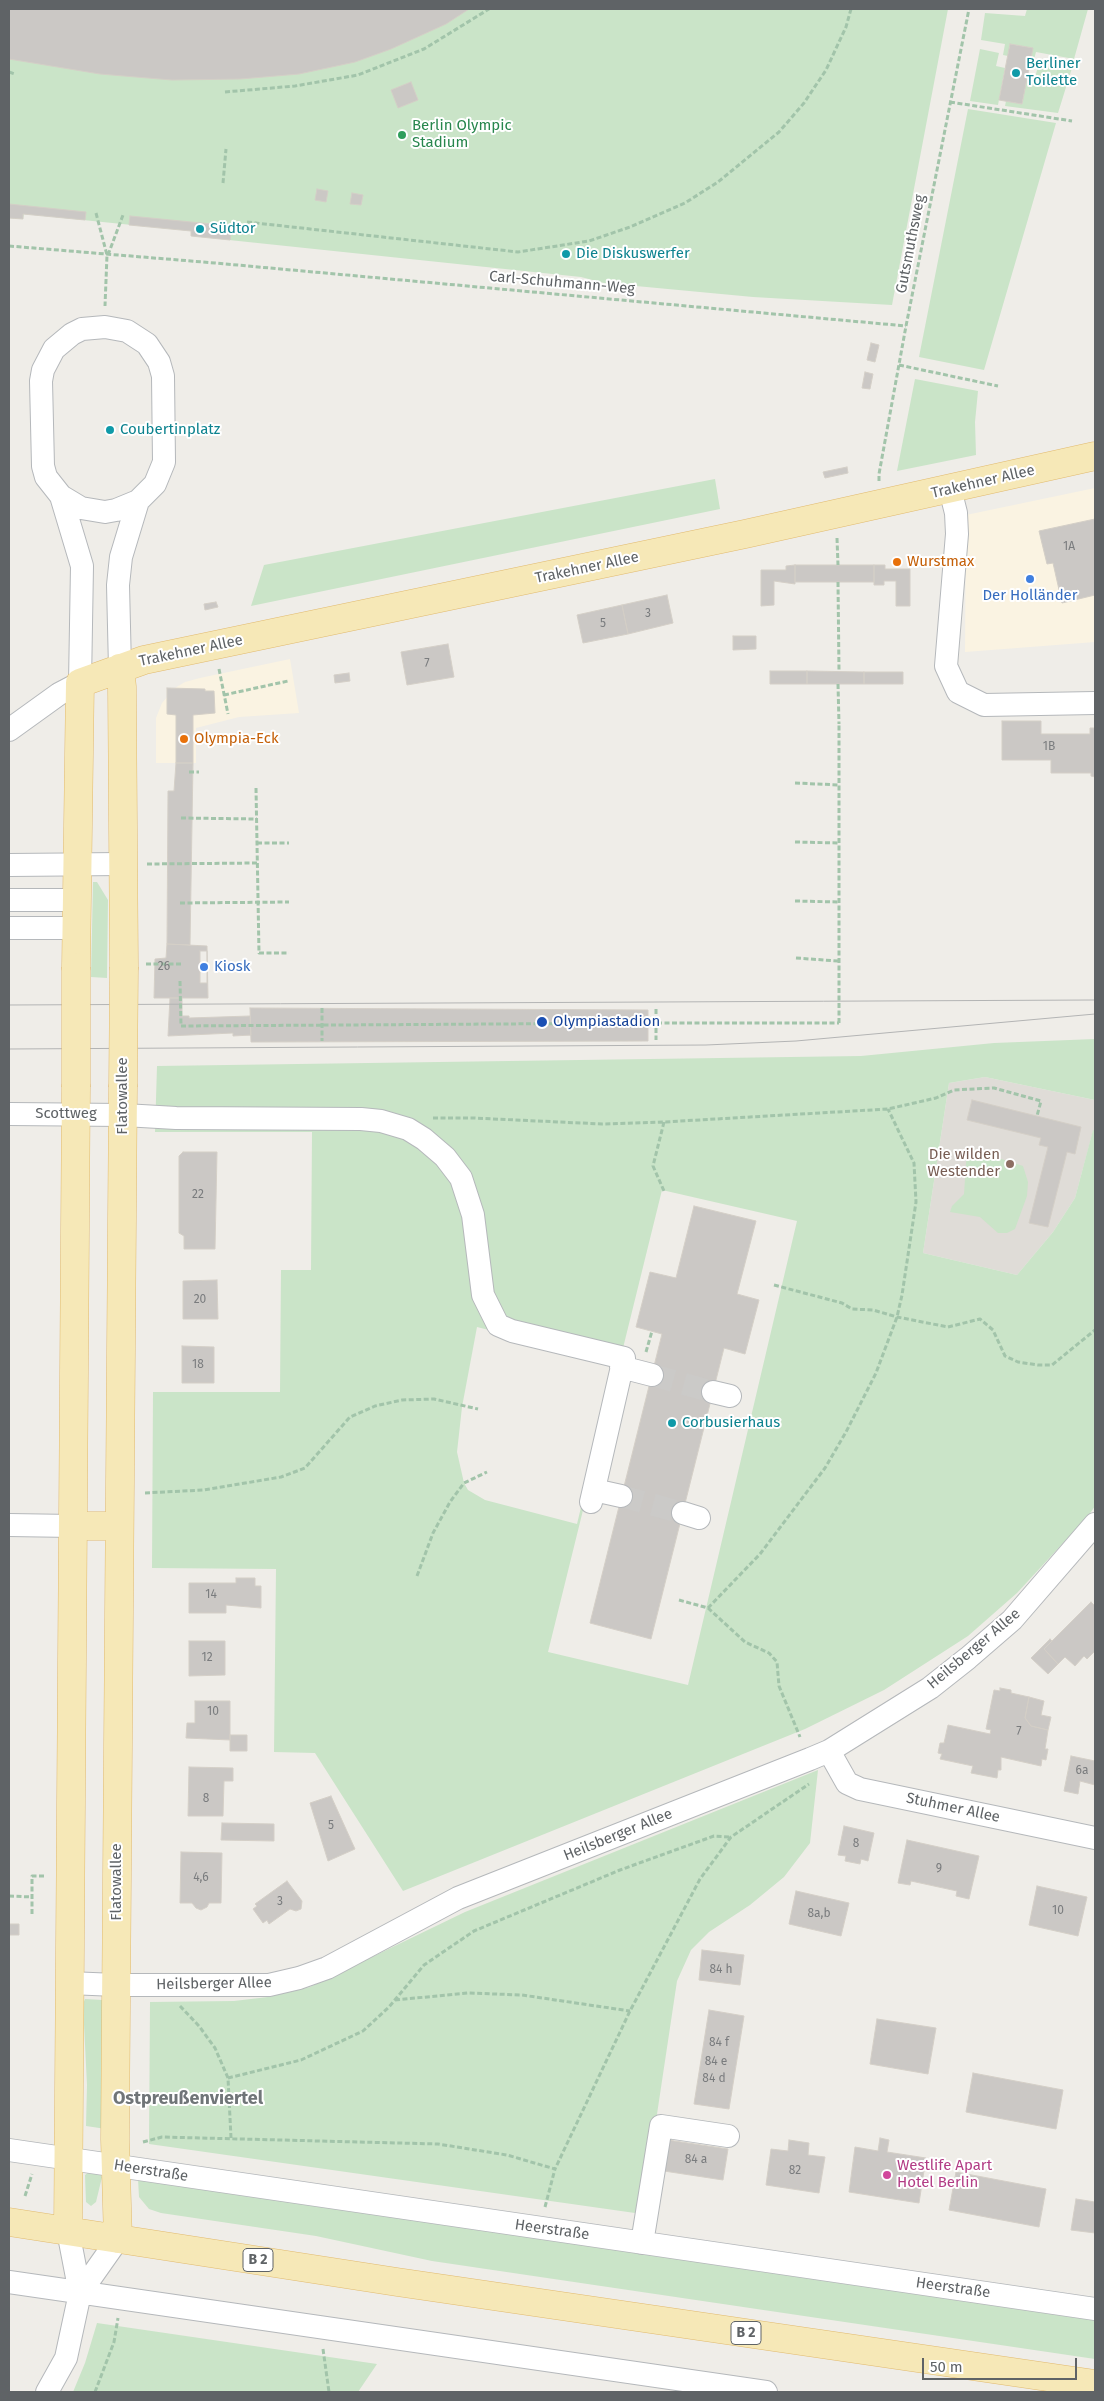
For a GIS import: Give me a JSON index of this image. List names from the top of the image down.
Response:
{
  "streets": {
    "main road": ["Trakehner Allee", "Flatowallee", "B 2"],
    "street": [
      "Scottweg",
      "Heilsberger Allee",
      "Stuhmer Allee",
      "Heerstraße"
    ],
    "path": ["Gutsmuthsweg", "Carl-Schuhmann-Weg"]
  },
  "crossings": [
    ["Gutsmuthsweg", "Carl-Schuhmann-Weg"],
    ["Trakehner Allee", "Flatowallee"],
    ["Flatowallee", "Scottweg"],
    ["Flatowallee", "Heilsberger Allee"],
    ["Flatowallee", "Heerstraße"],
    ["Flatowallee", "B 2"],
    ["Heilsberger Allee", "Stuhmer Allee"]
  ],
  "districts": ["Ostpreußenviertel"],
  "places": [
    "Berliner Toilette",
    "Berlin Olympic Stadium",
    "Südtor",
    "Die Diskuswerfer",
    "Coubertinplatz",
    "Wurstmax",
    "Der Holländer",
    "Olympia-Eck",
    "Kiosk",
    "Olympiastadion",
    "Die wilden Westender",
    "Corbusierhaus",
    "Westlife Apart Hotel Berlin"
  ],
  "house_numbers": [
    "1A",
    "3",
    "5",
    "7",
    "1B",
    "26",
    "22",
    "20",
    "18",
    "14",
    "12",
    "10",
    "7",
    "6a",
    "8",
    "5",
    "8",
    "9",
    "4,6",
    "3",
    "10",
    "8a,b",
    "84 h",
    "84 f",
    "84 e",
    "84 d",
    "84 a",
    "82"
  ],
  "scale_bar": "50 m"
}
